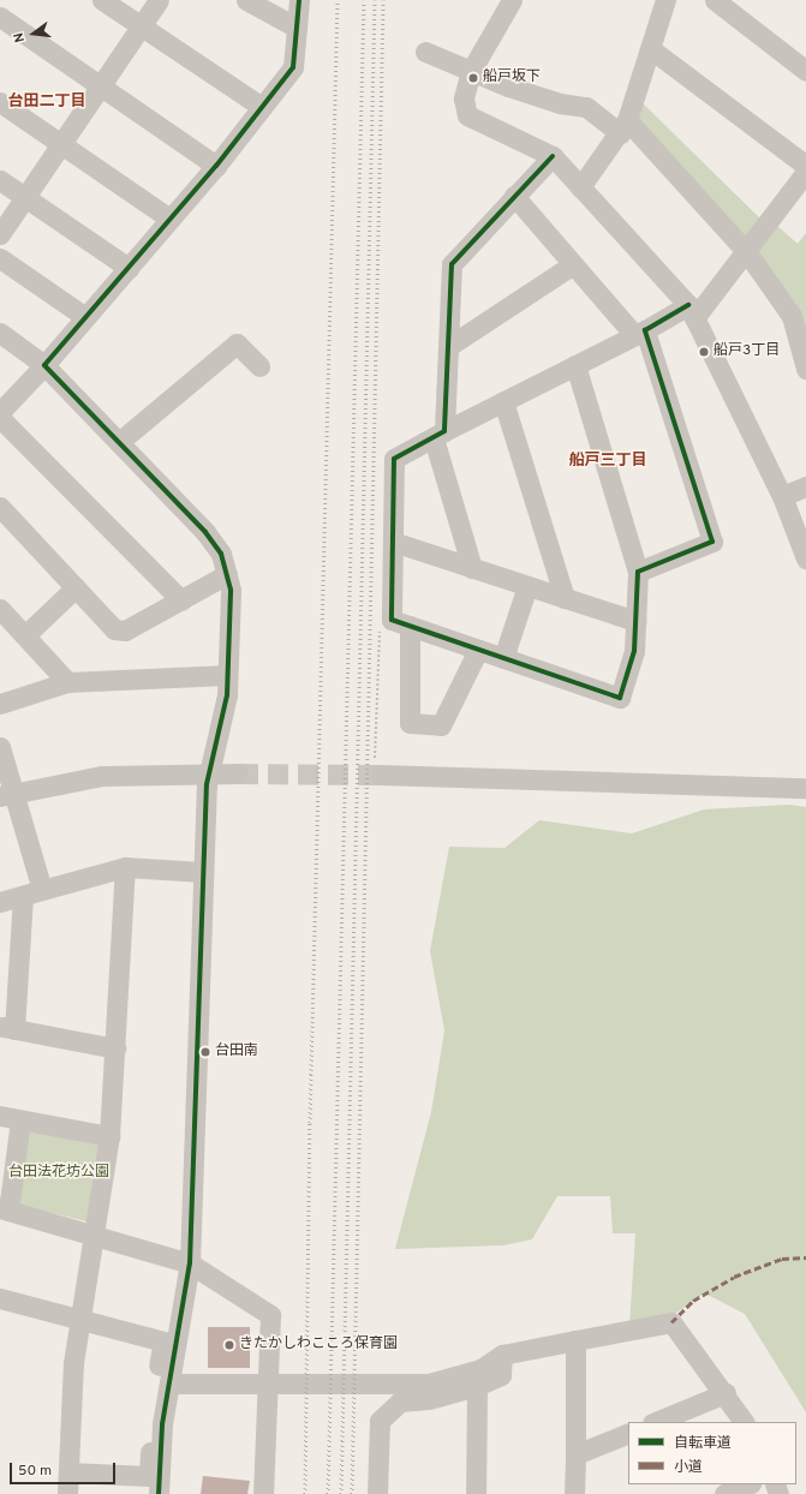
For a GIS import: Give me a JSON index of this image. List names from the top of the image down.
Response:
{
  "districts": ["台田二丁目", "船戸三丁目"],
  "parks": ["台田法花坊公園"],
  "places": [
    "船戸坂下",
    "船戸3丁目",
    "台田南",
    "きたかしわこころ保育園"
  ],
  "legend": ["自転車道", "小道"],
  "scale_bar": "50 m",
  "north": "left"
}
